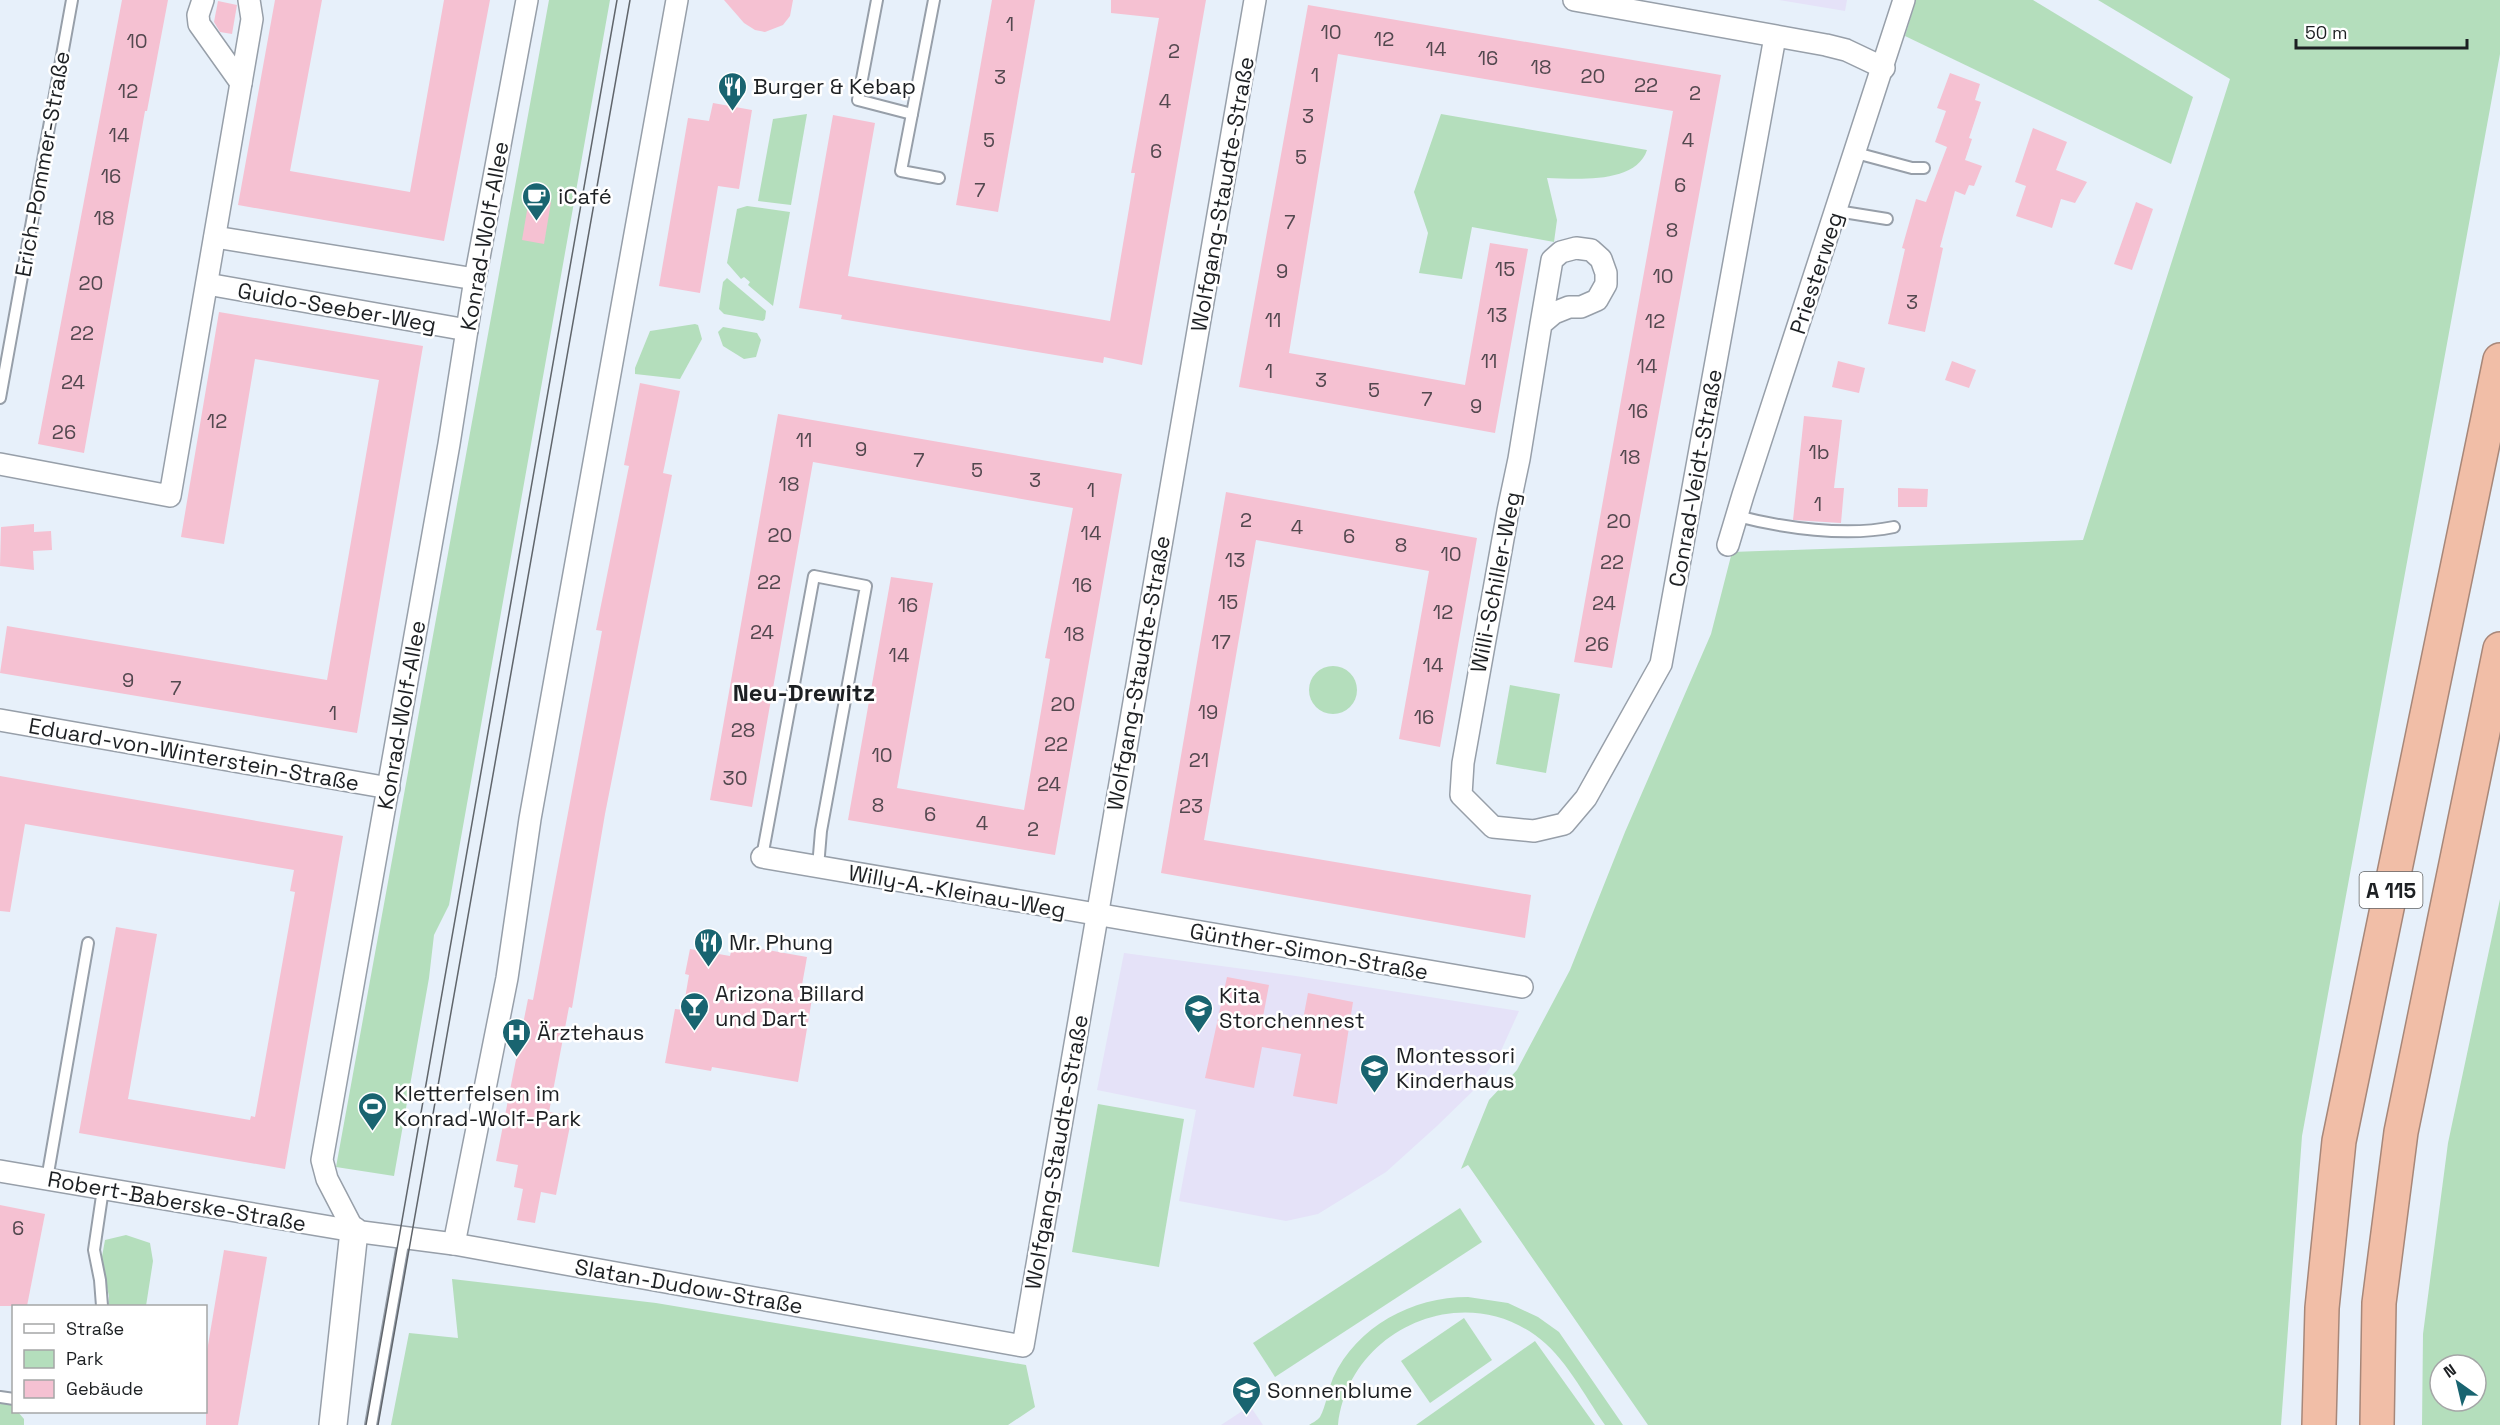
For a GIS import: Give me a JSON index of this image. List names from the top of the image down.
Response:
{
  "streets": {
    "highway": ["A 115"],
    "street": [
      "Wolfgang-Staudte-Straße",
      "Konrad-Wolf-Allee",
      "Priesterweg",
      "Guido-Seeber-Weg",
      "Conrad-Veidt-Straße",
      "Willi-Schiller-Weg",
      "Eduard-von-Winterstein-Straße",
      "Willy-A.-Kleinau-Weg",
      "Günther-Simon-Straße",
      "Robert-Baberske-Straße",
      "Slatan-Dudow-Straße"
    ],
    "lane": ["Erich-Pommer-Straße"]
  },
  "crossings": [
    ["Wolfgang-Staudte-Straße", "Willy-A.-Kleinau-Weg"],
    ["Wolfgang-Staudte-Straße", "Günther-Simon-Straße"],
    ["Wolfgang-Staudte-Straße", "Slatan-Dudow-Straße"],
    ["Konrad-Wolf-Allee", "Guido-Seeber-Weg"],
    ["Konrad-Wolf-Allee", "Eduard-von-Winterstein-Straße"],
    ["Konrad-Wolf-Allee", "Robert-Baberske-Straße"],
    ["Konrad-Wolf-Allee", "Slatan-Dudow-Straße"],
    ["Conrad-Veidt-Straße", "Willi-Schiller-Weg"],
    ["Willy-A.-Kleinau-Weg", "Günther-Simon-Straße"],
    ["Robert-Baberske-Straße", "Slatan-Dudow-Straße"]
  ],
  "districts": ["Neu-Drewitz"],
  "places": {
    "restaurant": ["Burger & Kebap", "Mr. Phung"],
    "cafe": ["iCafé"],
    "bar": ["Arizona Billard und Dart"],
    "school or university": ["Kita Storchennest", "Montessori Kinderhaus", "Sonnenblume"],
    "hospital": ["Ärztehaus"],
    "sports": ["Kletterfelsen im Konrad-Wolf-Park"]
  },
  "house_numbers": [
    "1",
    "10",
    "12",
    "10",
    "14",
    "2",
    "16",
    "18",
    "1",
    "20",
    "3",
    "22",
    "12",
    "2",
    "4",
    "3",
    "14",
    "5",
    "4",
    "6",
    "5",
    "16",
    "6",
    "7",
    "18",
    "7",
    "8",
    "15",
    "9",
    "10",
    "20",
    "3",
    "13",
    "11",
    "12",
    "22",
    "11",
    "14",
    "1",
    "3",
    "24",
    "5",
    "7",
    "9",
    "16",
    "12",
    "26",
    "11",
    "9",
    "1b",
    "18",
    "7",
    "5",
    "3",
    "18",
    "1",
    "1",
    "2",
    "20",
    "4",
    "14",
    "20",
    "6",
    "8",
    "10",
    "13",
    "22",
    "22",
    "16",
    "15",
    "24",
    "16",
    "12",
    "24",
    "18",
    "17",
    "26",
    "14",
    "14",
    "9",
    "7",
    "20",
    "19",
    "1",
    "16",
    "28",
    "22",
    "10",
    "21",
    "30",
    "24",
    "8",
    "23",
    "6",
    "4",
    "2",
    "6"
  ],
  "legend": ["Straße", "Park", "Gebäude"],
  "scale_bar": "50 m",
  "north": "top left"
}
